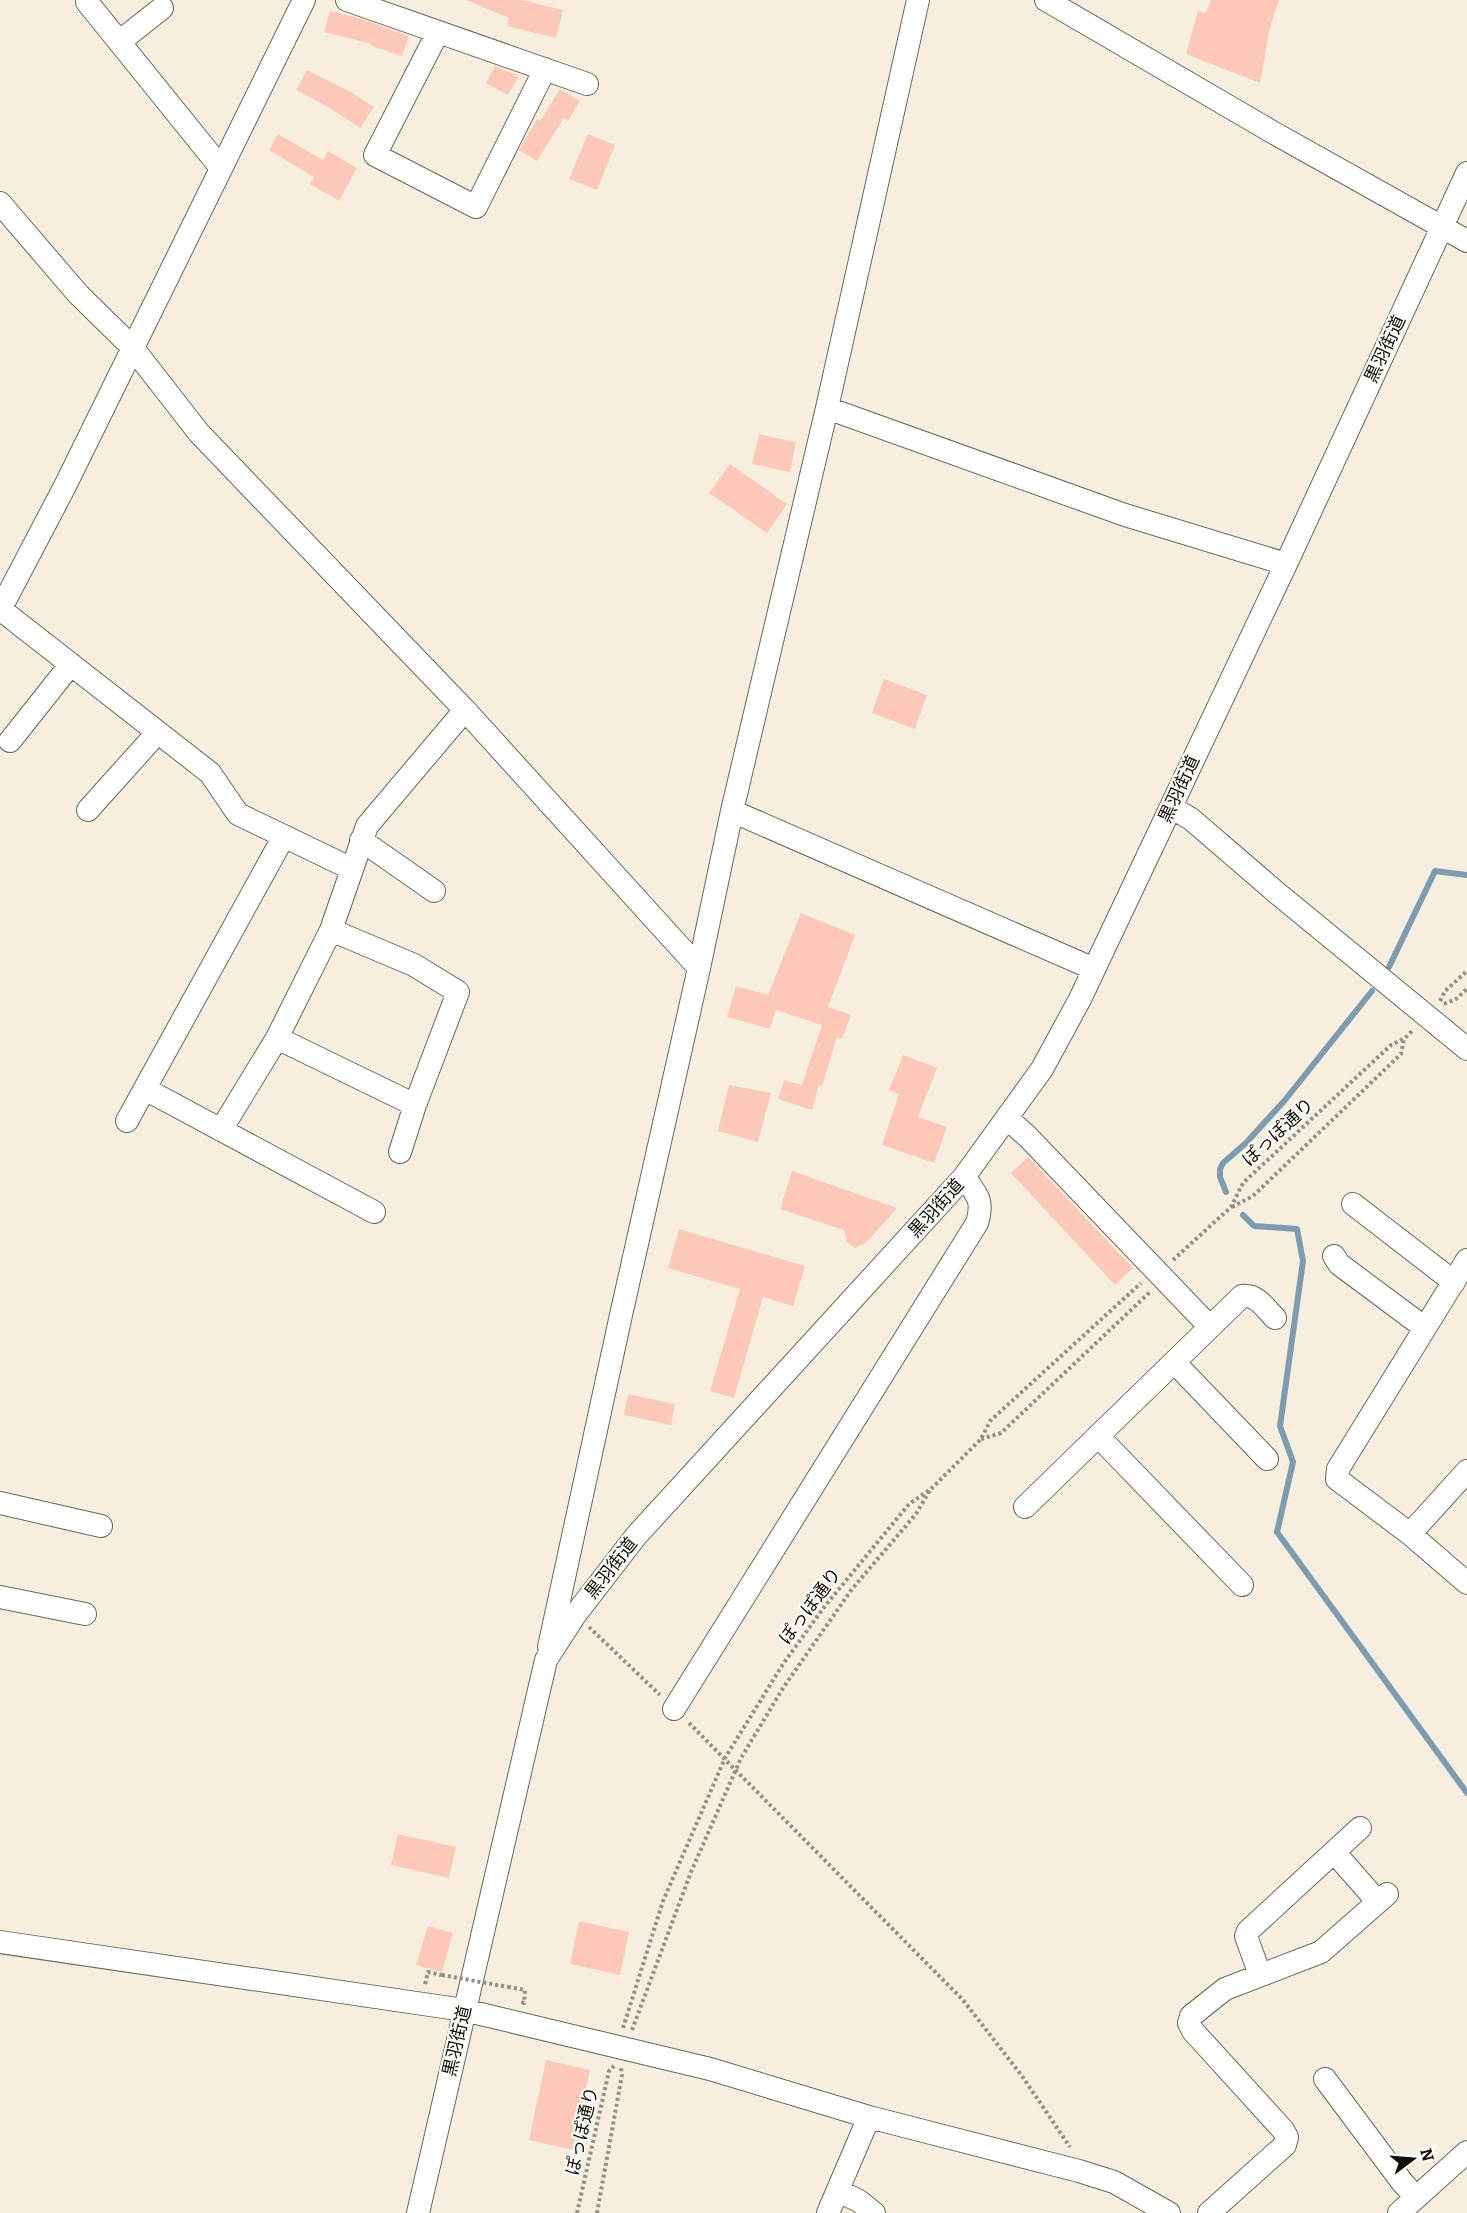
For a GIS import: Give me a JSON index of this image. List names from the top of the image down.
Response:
{
  "streets": {
    "street": ["黒羽街道"],
    "path": ["ぽっぽ通り"]
  },
  "north": "right"
}
